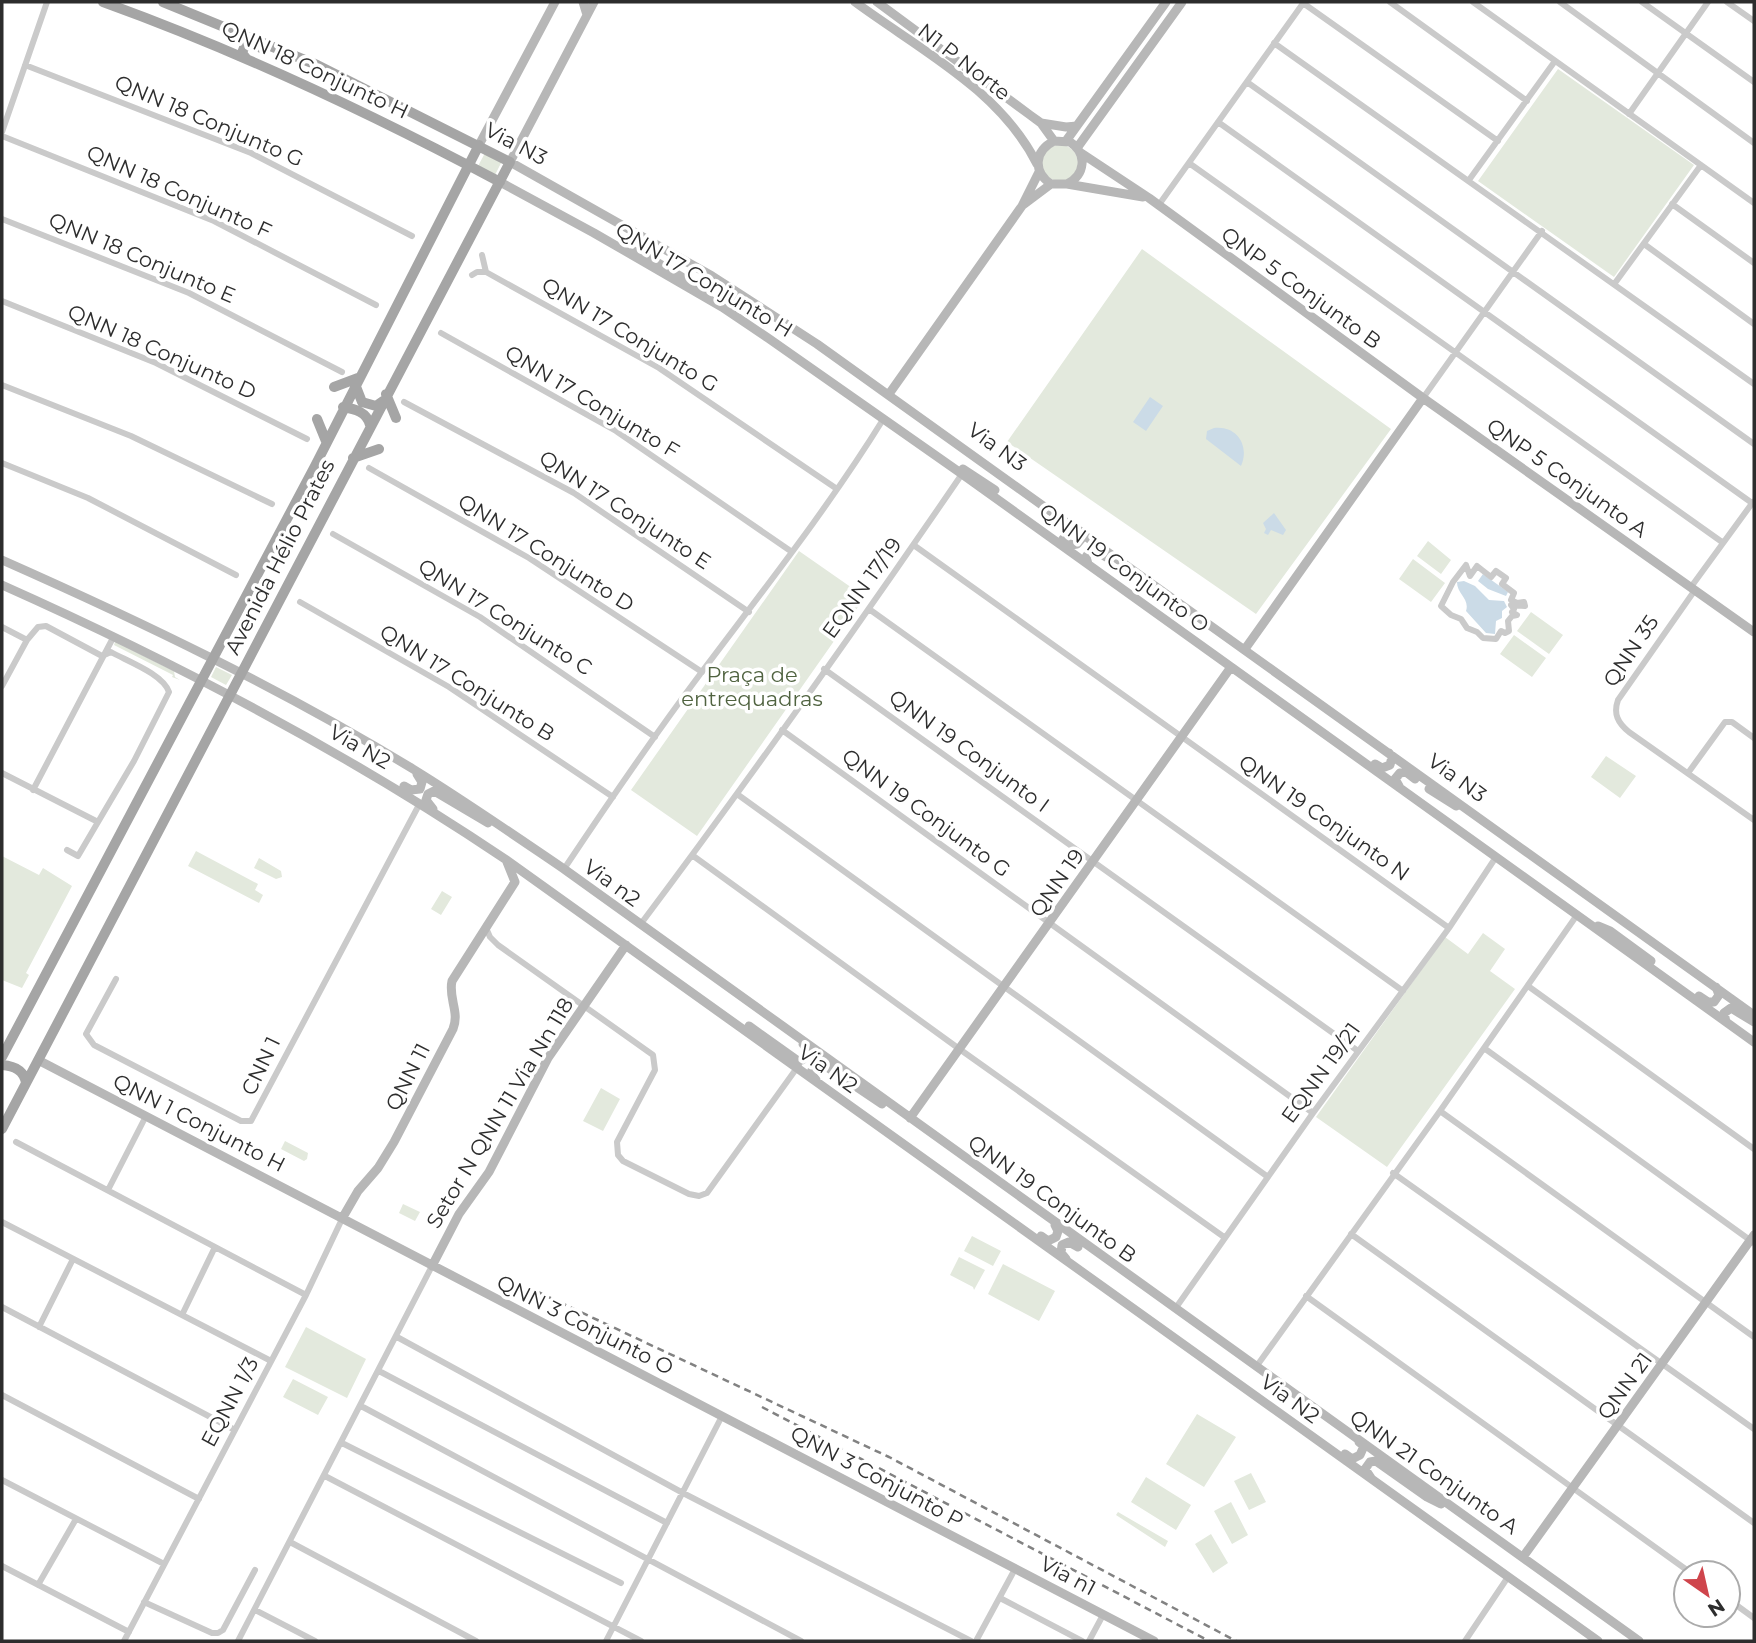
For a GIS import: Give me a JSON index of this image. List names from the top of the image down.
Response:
{
  "streets": {
    "main road": [
      "N1 P Norte",
      "QNN 18 Conjunto H",
      "Via N3",
      "QNN 17 Conjunto H",
      "QNP 5 Conjunto B",
      "QNP 5 Conjunto A",
      "Avenida Hélio Prates",
      "QNN 19 Conjunto O",
      "Via N2",
      "Via n2",
      "QNN 19",
      "QNN 11",
      "Setor N QNN 11 Via Nn 118",
      "QNN 1 Conjunto H",
      "QNN 19 Conjunto B",
      "QNN 3 Conjunto O",
      "QNN 21",
      "QNN 21 Conjunto A",
      "QNN 3 Conjunto P",
      "Via n1"
    ],
    "street": [
      "QNN 18 Conjunto G",
      "QNN 18 Conjunto F",
      "QNN 18 Conjunto E",
      "QNN 17 Conjunto G",
      "QNN 18 Conjunto D",
      "QNN 17 Conjunto F",
      "QNN 17 Conjunto E",
      "QNN 17 Conjunto D",
      "EQNN 17/19",
      "QNN 17 Conjunto C",
      "QNN 35",
      "QNN 17 Conjunto B",
      "QNN 19 Conjunto I",
      "QNN 19 Conjunto G",
      "QNN 19 Conjunto N",
      "CNN 1",
      "EQNN 19/21",
      "EQNN 1/3"
    ]
  },
  "crossings": [
    ["QNN 18 Conjunto H", "Via N3"],
    ["QNN 18 Conjunto H", "Avenida Hélio Prates"],
    ["Via N3", "QNN 17 Conjunto H"],
    ["Via N3", "Avenida Hélio Prates"],
    ["Via N3", "QNN 19 Conjunto O"],
    ["Via N3", "EQNN 17/19"],
    ["QNN 17 Conjunto H", "Avenida Hélio Prates"],
    ["QNP 5 Conjunto B", "QNP 5 Conjunto A"],
    ["QNP 5 Conjunto A", "QNN 35"],
    ["Avenida Hélio Prates", "Via N2"],
    ["Avenida Hélio Prates", "QNN 1 Conjunto H"],
    ["QNN 19 Conjunto O", "EQNN 17/19"],
    ["QNN 19 Conjunto O", "QNN 19"],
    ["EQNN 17/19", "QNN 19 Conjunto I"],
    ["EQNN 17/19", "QNN 19 Conjunto G"],
    ["EQNN 17/19", "QNN 19 Conjunto N"],
    ["EQNN 17/19", "Via n2"],
    ["Via N2", "Via n2"],
    ["Via N2", "CNN 1"],
    ["Via N2", "EQNN 19/21"],
    ["Via N2", "QNN 11"],
    ["Via N2", "Setor N QNN 11 Via Nn 118"],
    ["Via N2", "QNN 19 Conjunto B"],
    ["Via N2", "QNN 21 Conjunto A"],
    ["QNN 19 Conjunto I", "QNN 19"],
    ["QNN 19 Conjunto I", "EQNN 19/21"],
    ["QNN 19 Conjunto G", "QNN 19"],
    ["QNN 19 Conjunto G", "EQNN 19/21"],
    ["QNN 19 Conjunto N", "QNN 19"],
    ["QNN 19 Conjunto N", "EQNN 19/21"],
    ["Via n2", "QNN 19"],
    ["Via n2", "QNN 19 Conjunto B"],
    ["QNN 19", "QNN 19 Conjunto B"],
    ["EQNN 19/21", "QNN 19 Conjunto B"],
    ["QNN 11", "QNN 1 Conjunto H"],
    ["QNN 11", "EQNN 1/3"],
    ["Setor N QNN 11 Via Nn 118", "QNN 3 Conjunto O"],
    ["QNN 1 Conjunto H", "EQNN 1/3"],
    ["QNN 3 Conjunto O", "QNN 3 Conjunto P"],
    ["QNN 21", "QNN 21 Conjunto A"],
    ["QNN 3 Conjunto P", "Via n1"]
  ],
  "parks": ["Praça de entrequadras"],
  "north": "bottom right"
}
